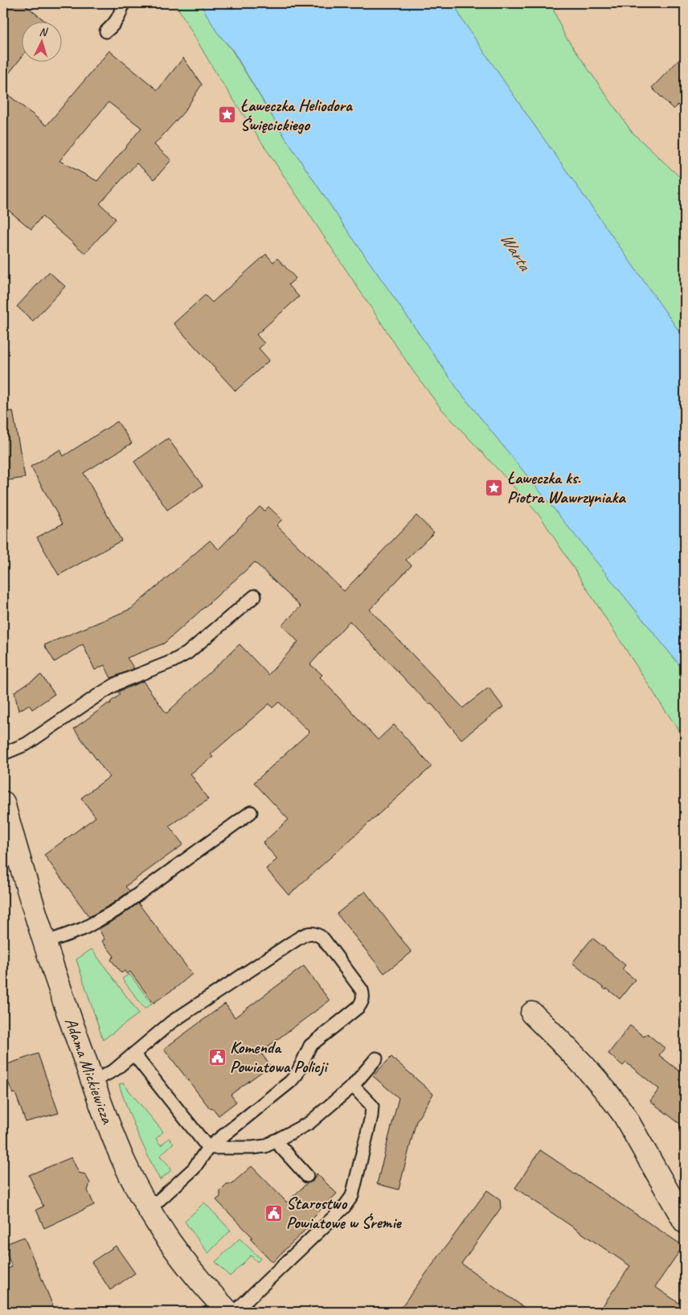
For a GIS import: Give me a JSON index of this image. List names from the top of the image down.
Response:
{
  "streets": {
    "street": ["Adama Mickiewicza"]
  },
  "water": ["Warta"],
  "places": {
    "place": ["Ławeczka Heliodora Święcickiego", "Ławeczka ks. Piotra Wawrzyniaka"],
    "public building": ["Komenda Powiatowa Policji", "Starostwo Powiatowe w Śremie"]
  },
  "north": "top"
}
